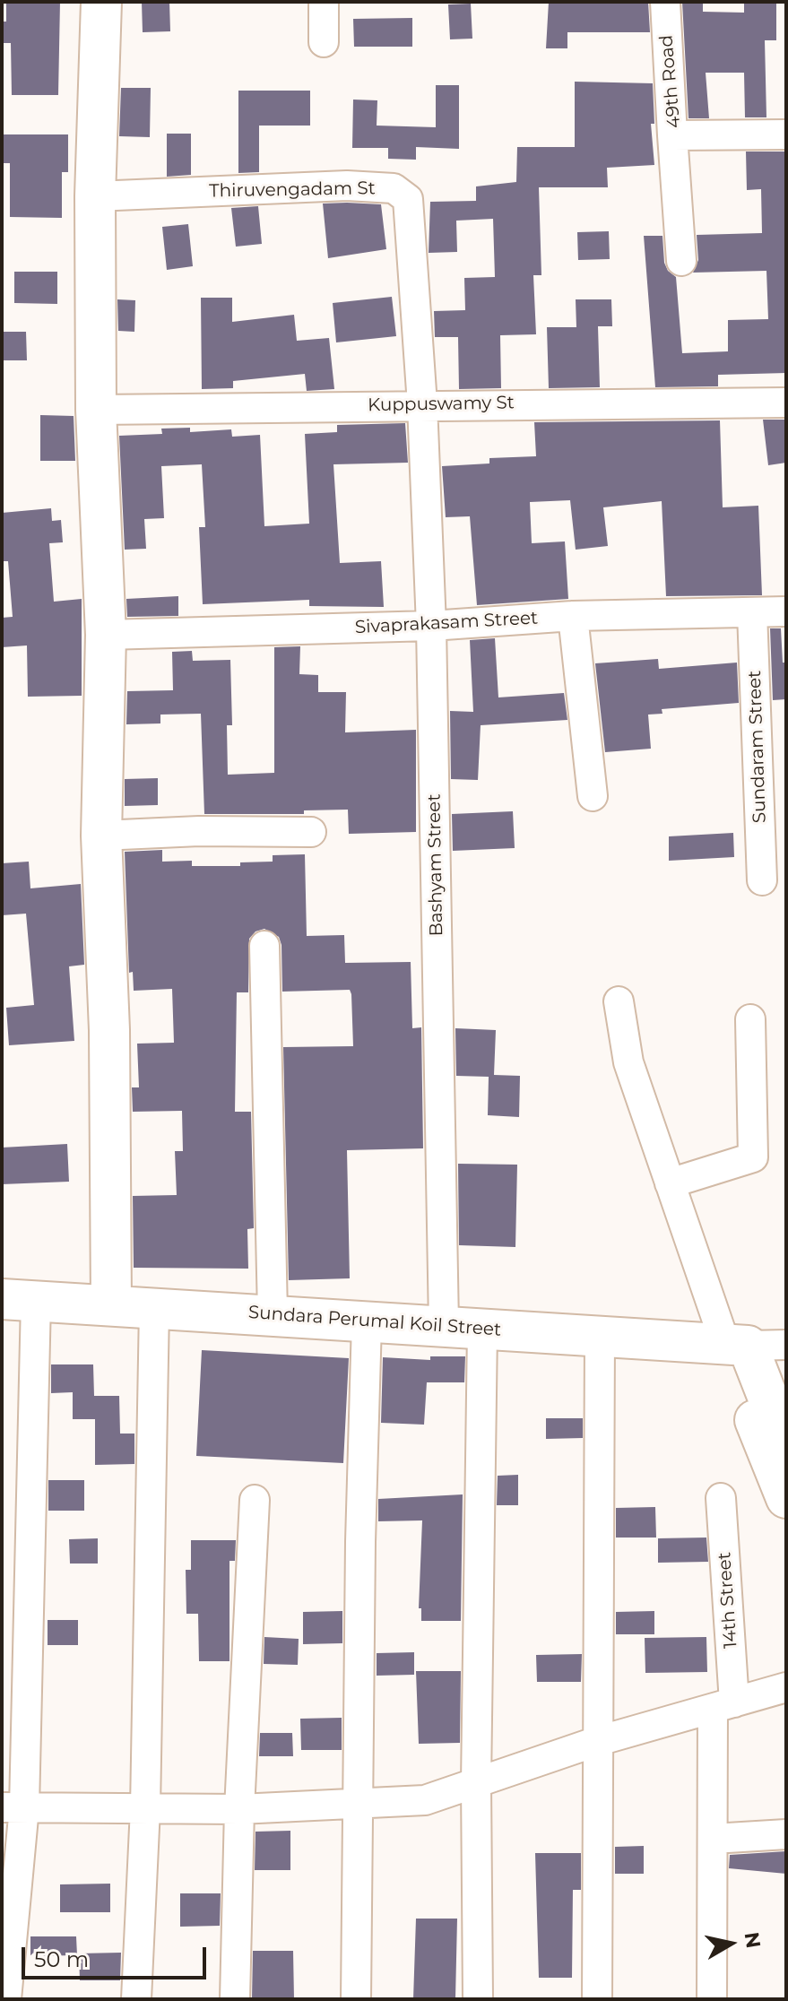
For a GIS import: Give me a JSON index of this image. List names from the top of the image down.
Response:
{
  "streets": {
    "street": [
      "49th Road",
      "Thiruvengadam St",
      "Kuppuswamy St",
      "Sivaprakasam Street",
      "Sundaram Street",
      "Bashyam Street",
      "Sundara Perumal Koil Street",
      "14th Street"
    ]
  },
  "crossings": [
    ["Thiruvengadam St", "Kuppuswamy St"],
    ["Thiruvengadam St", "Bashyam Street"],
    ["Kuppuswamy St", "Bashyam Street"],
    ["Sivaprakasam Street", "Sundaram Street"],
    ["Sivaprakasam Street", "Bashyam Street"],
    ["Bashyam Street", "Sundara Perumal Koil Street"]
  ],
  "scale_bar": "50 m",
  "north": "right"
}
